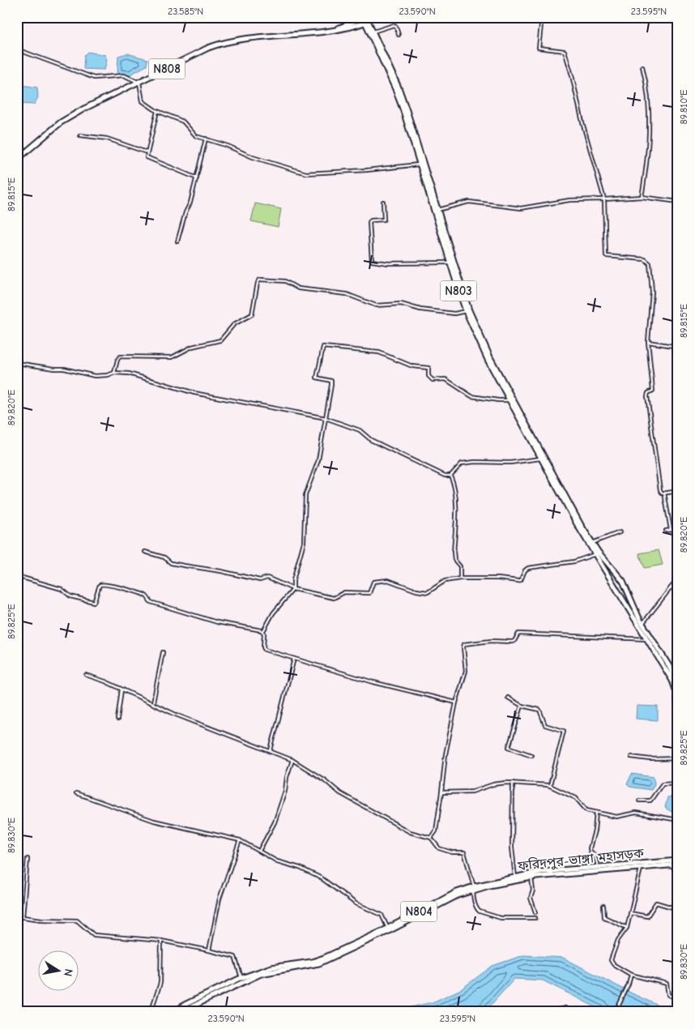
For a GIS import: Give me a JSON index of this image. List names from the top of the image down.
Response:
{
  "streets": {
    "highway": [
      "N808",
      "N803",
      "ফরিদপুর-ভাঙ্গা মহাসড়ক",
      "N804"
    ]
  },
  "crossings": [
    ["N808", "N803"]
  ],
  "north": "right",
  "coordinates": [
    "23.585°N",
    "23.590°N",
    "23.595°N",
    "89.810°E",
    "89.815°E",
    "89.820°E",
    "89.825°E",
    "89.830°E"
  ]
}
